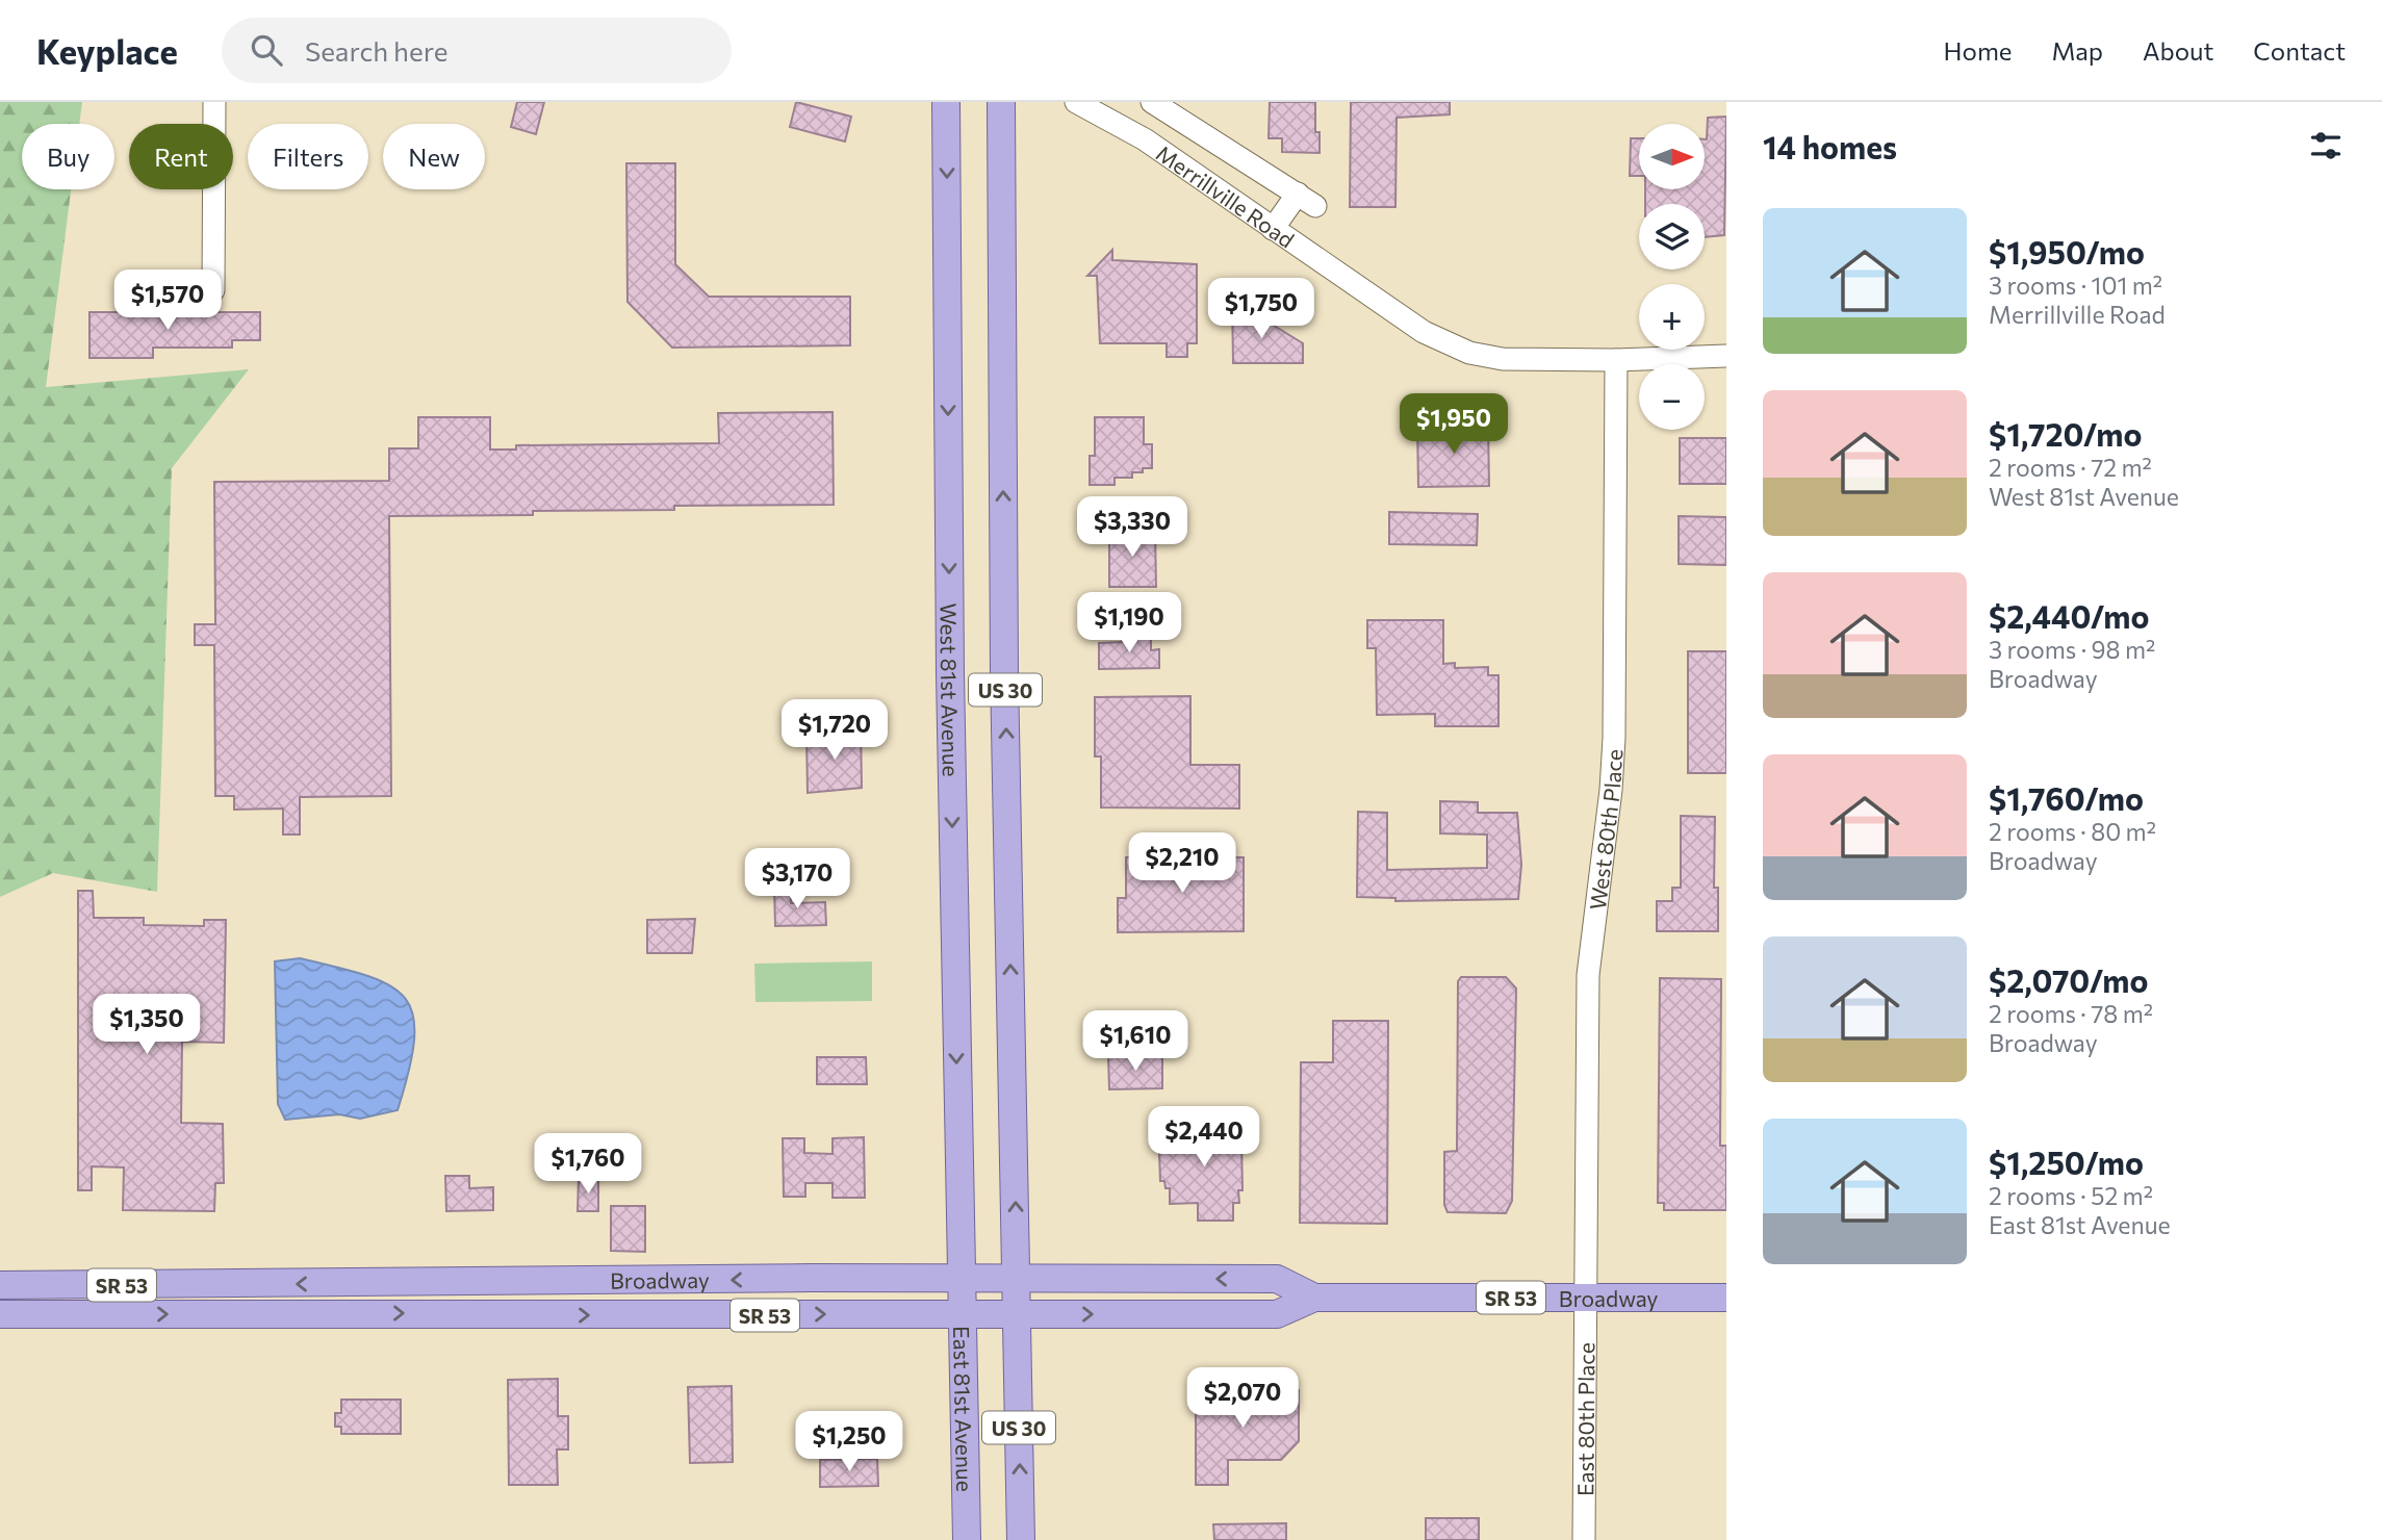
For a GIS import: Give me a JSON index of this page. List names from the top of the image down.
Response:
{
  "streets": {
    "main road": [
      "West 81st Avenue",
      "US 30",
      "Broadway",
      "SR 53",
      "East 81st Avenue"
    ],
    "street": ["Merrillville Road", "West 80th Place", "East 80th Place"]
  },
  "crossings": [
    ["Merrillville Road", "West 80th Place"],
    ["West 81st Avenue", "Broadway"],
    ["West 81st Avenue", "East 81st Avenue"],
    ["US 30", "Broadway"],
    ["West 80th Place", "Broadway"],
    ["West 80th Place", "East 80th Place"],
    ["Broadway", "East 81st Avenue"],
    ["Broadway", "East 80th Place"]
  ],
  "north": "right",
  "page": {
    "header": "Keyplace",
    "search": "Search here",
    "nav": [
      "Home",
      "Map",
      "About",
      "Contact"
    ],
    "heading": "14 homes",
    "map_buttons": ["+", "−"],
    "chip": [
      "Buy",
      "Rent",
      "Filters",
      "New"
    ],
    "list": [
      {
        "name": "$1,950/mo",
        "note": "3 rooms · 101 m² · Merrillville Road"
      },
      {
        "name": "$1,720/mo",
        "note": "2 rooms · 72 m² · West 81st Avenue"
      },
      {
        "name": "$2,440/mo",
        "note": "3 rooms · 98 m² · Broadway"
      },
      {
        "name": "$1,760/mo",
        "note": "2 rooms · 80 m² · Broadway"
      },
      {
        "name": "$2,070/mo",
        "note": "2 rooms · 78 m² · Broadway"
      },
      {
        "name": "$1,250/mo",
        "note": "2 rooms · 52 m² · East 81st Avenue"
      }
    ],
    "price": [
      "$1,570",
      "$1,750",
      "$1,950",
      "$3,330",
      "$1,190",
      "$1,720",
      "$2,210",
      "$3,170",
      "$1,350",
      "$1,610",
      "$2,440",
      "$1,760",
      "$2,070",
      "$1,250"
    ]
  }
}
